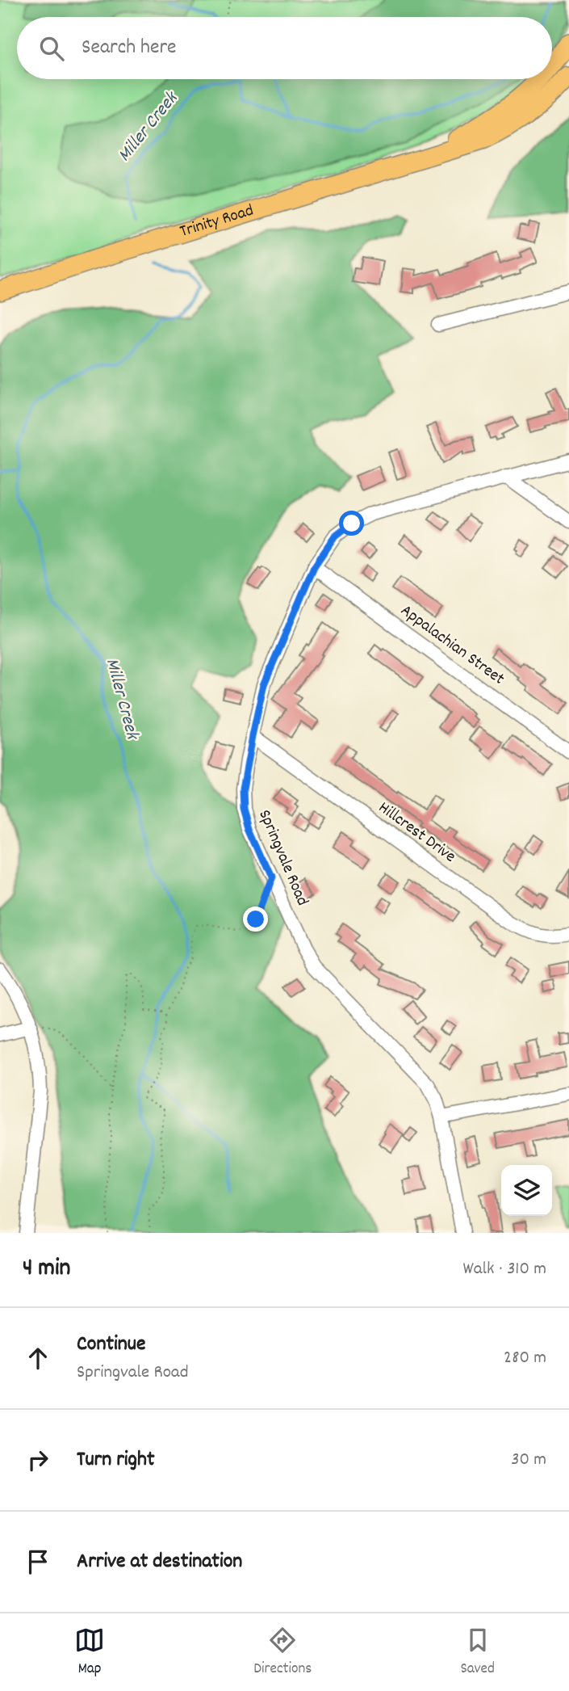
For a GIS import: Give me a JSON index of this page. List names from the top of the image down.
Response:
{
  "streets": {
    "highway": ["Trinity Road"],
    "street": ["Appalachian Street", "Hillcrest Drive", "Springvale Road"]
  },
  "crossings": [
    ["Appalachian Street", "Springvale Road"],
    ["Hillcrest Drive", "Springvale Road"]
  ],
  "water": ["Miller Creek"],
  "page": {
    "search": "Search here",
    "heading": ["4 min", "Walk · 310 m"],
    "list": [
      ["Continue", "Springvale Road", "280 m"],
      ["Turn right", "30 m"],
      "Arrive at destination"
    ],
    "nav": ["Map", "Directions", "Saved"]
  }
}
